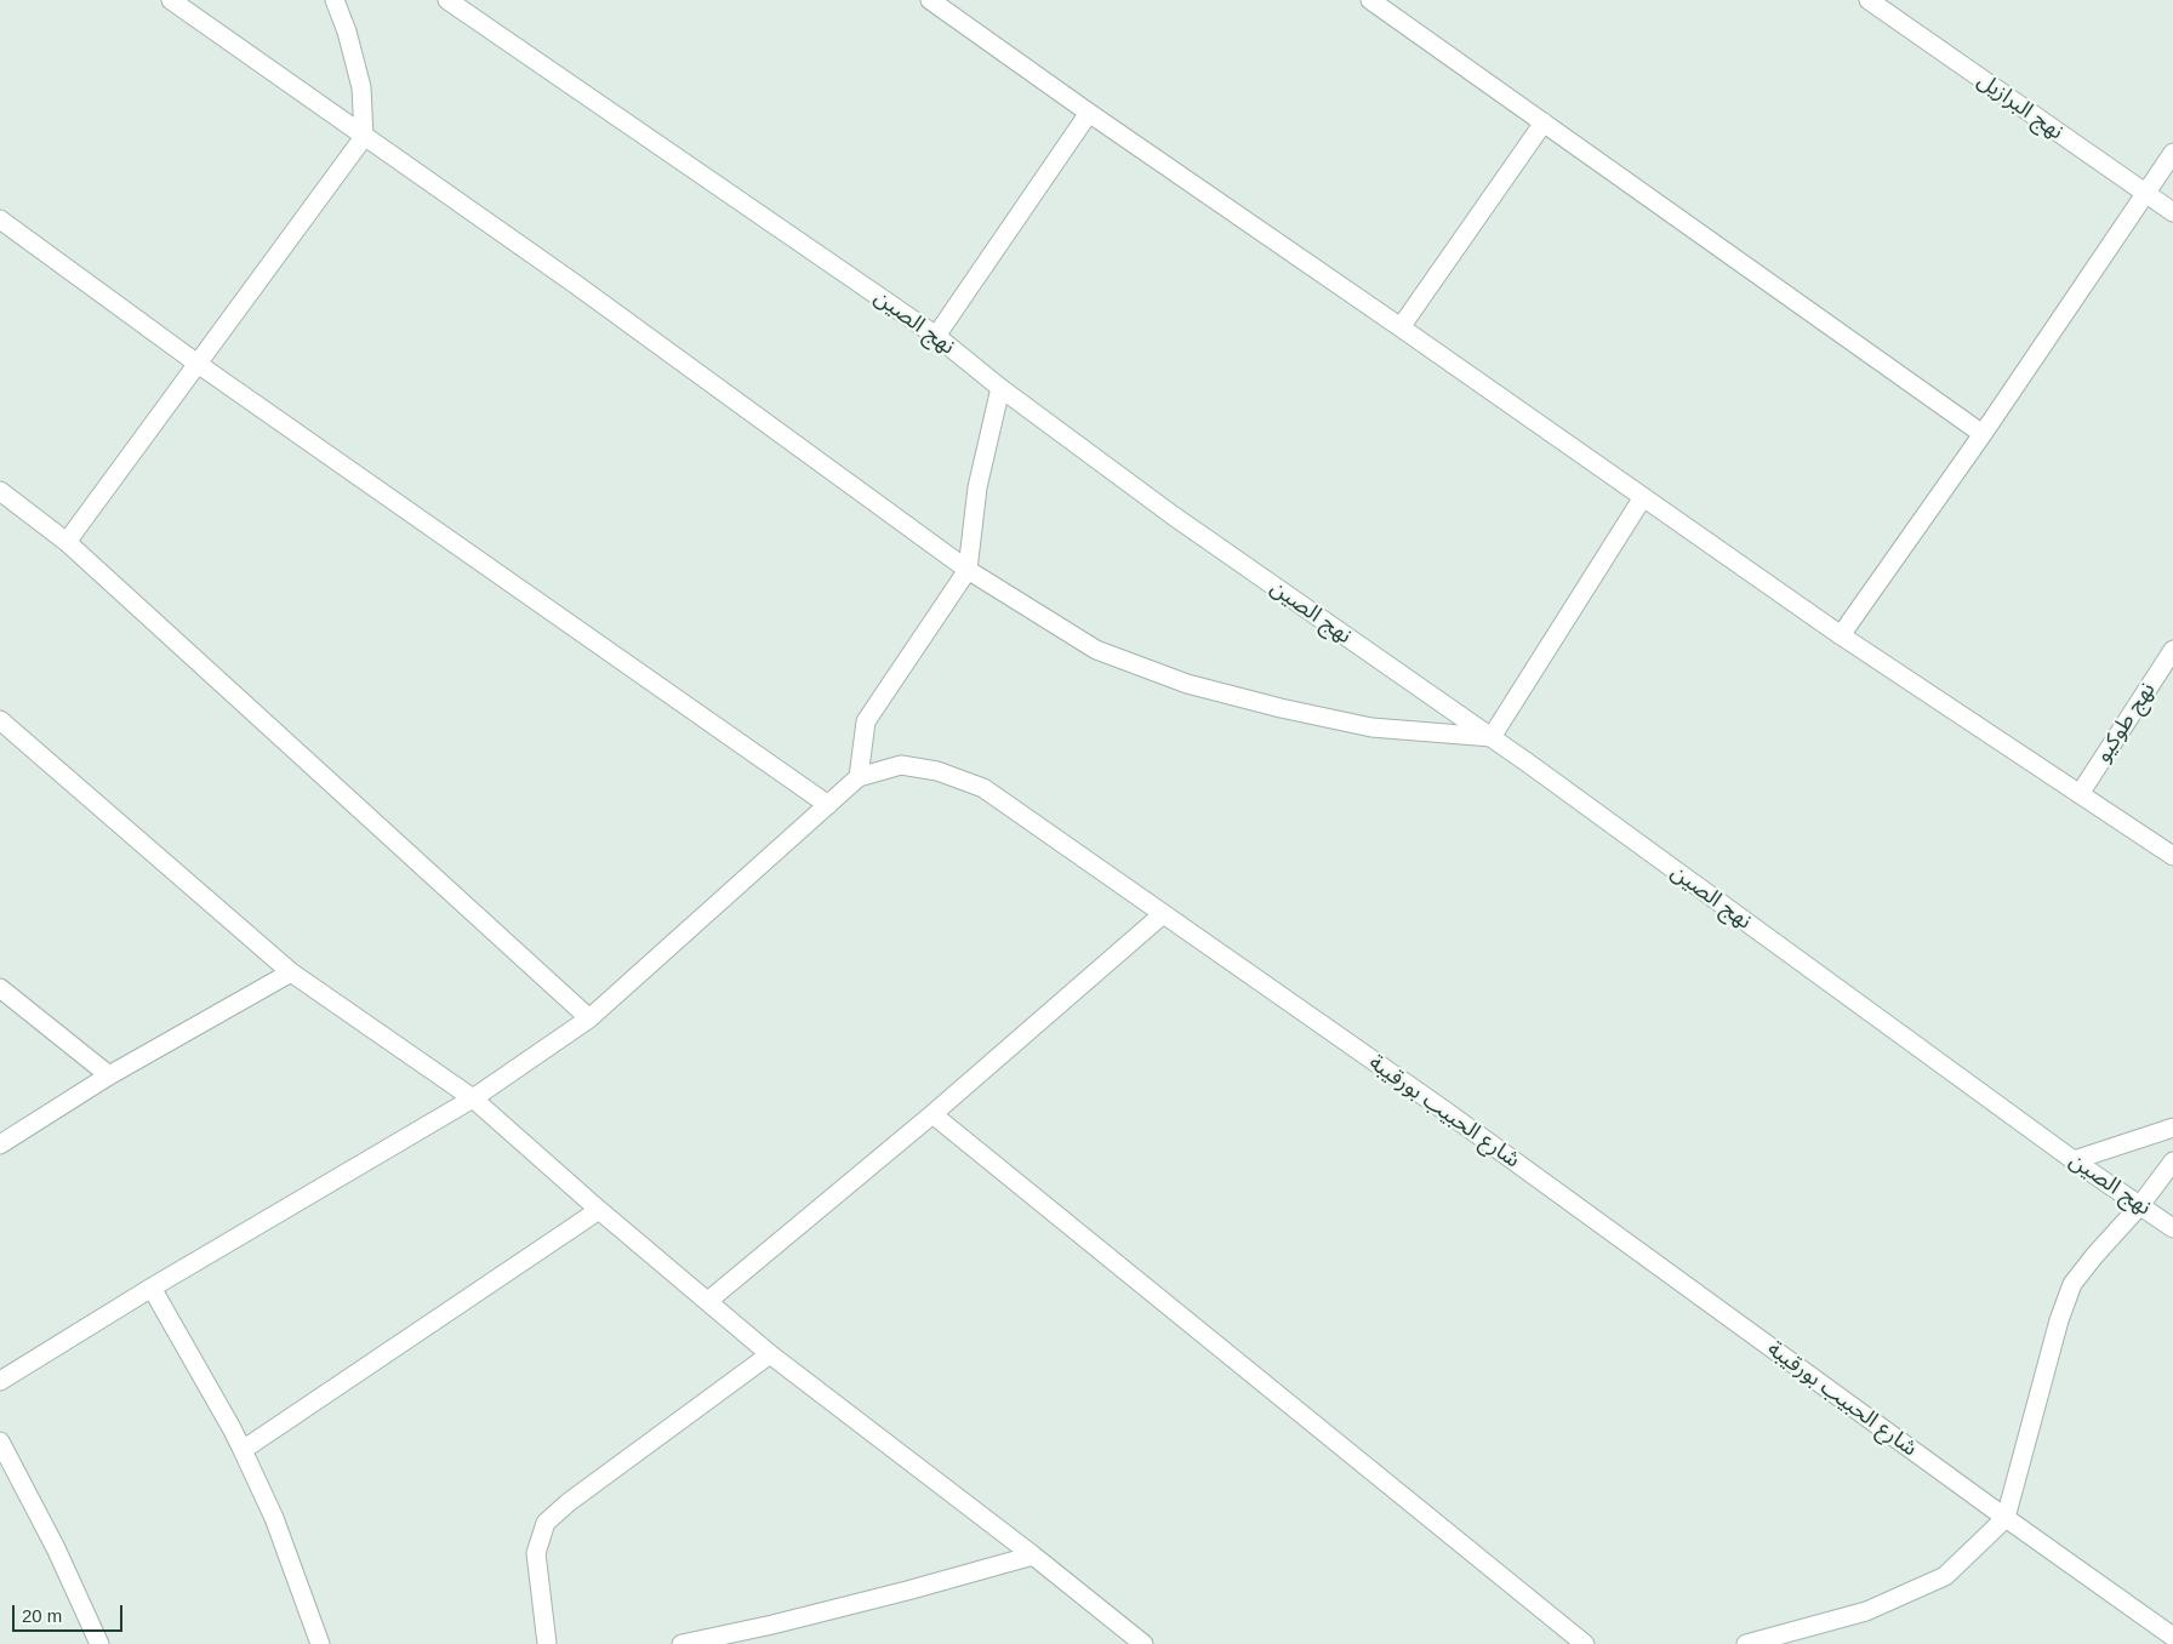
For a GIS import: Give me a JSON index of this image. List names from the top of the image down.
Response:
{
  "streets": {
    "street": [
      "نهج البرازيل",
      "نهج الصين",
      "نهج طوكيو",
      "شارع الحبيب بورقيبة"
    ]
  },
  "scale_bar": "20 m"
}
